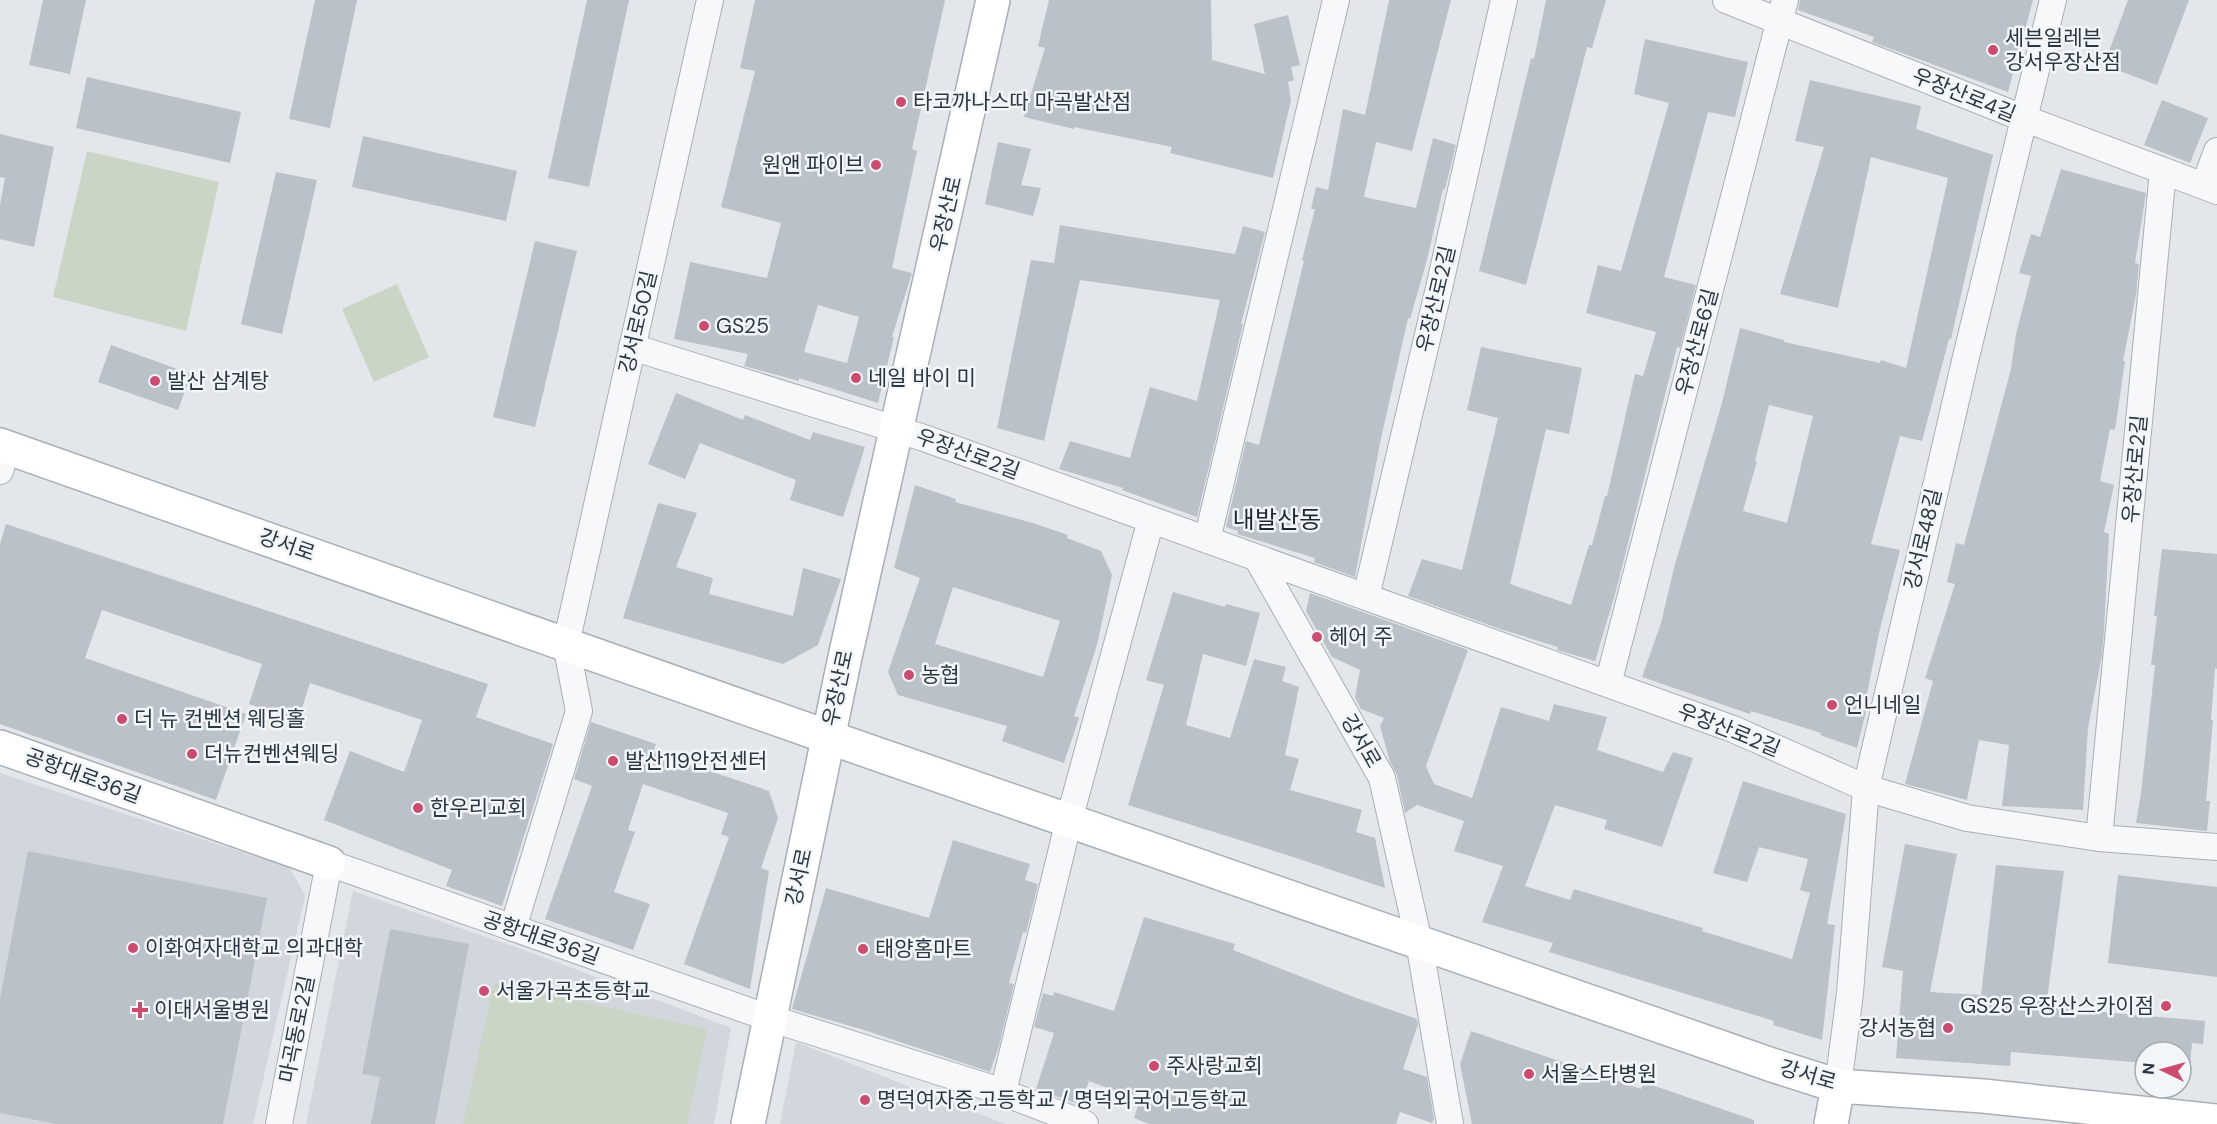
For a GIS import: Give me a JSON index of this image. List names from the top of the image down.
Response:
{
  "streets": {
    "main road": ["우장산로", "강서로", "공항대로36길"],
    "street": [
      "우장산로4길",
      "우장산로2길",
      "강서로50길",
      "우장산로6길",
      "강서로48길",
      "마곡동로2길"
    ]
  },
  "crossings": [
    ["우장산로4길", "우장산로2길"],
    ["우장산로4길", "우장산로6길"],
    ["우장산로4길", "강서로48길"],
    ["우장산로", "우장산로2길"],
    ["우장산로", "강서로"],
    ["우장산로2길", "우장산로6길"],
    ["우장산로2길", "강서로48길"],
    ["우장산로2길", "강서로"],
    ["강서로50길", "강서로"],
    ["강서로48길", "강서로"],
    ["강서로", "공항대로36길"],
    ["공항대로36길", "마곡동로2길"]
  ],
  "districts": ["내발산동"],
  "places": {
    "other": [
      "세븐일레븐 강서우장산점",
      "타코까나스따 마곡발산점",
      "원앤 파이브",
      "GS25",
      "네일 바이 미",
      "발산 삼계탕",
      "헤어 주",
      "농협",
      "언니네일",
      "더 뉴 컨벤션 웨딩홀",
      "더뉴컨벤션웨딩",
      "발산119안전센터",
      "한우리교회",
      "이화여자대학교 의과대학",
      "태양홈마트",
      "서울가곡초등학교",
      "GS25 우장산스카이점",
      "강서농협",
      "주사랑교회",
      "서울스타병원",
      "명덕여자중,고등학교 / 명덕외국어고등학교"
    ],
    "health": ["이대서울병원"]
  },
  "north": "left"
}
